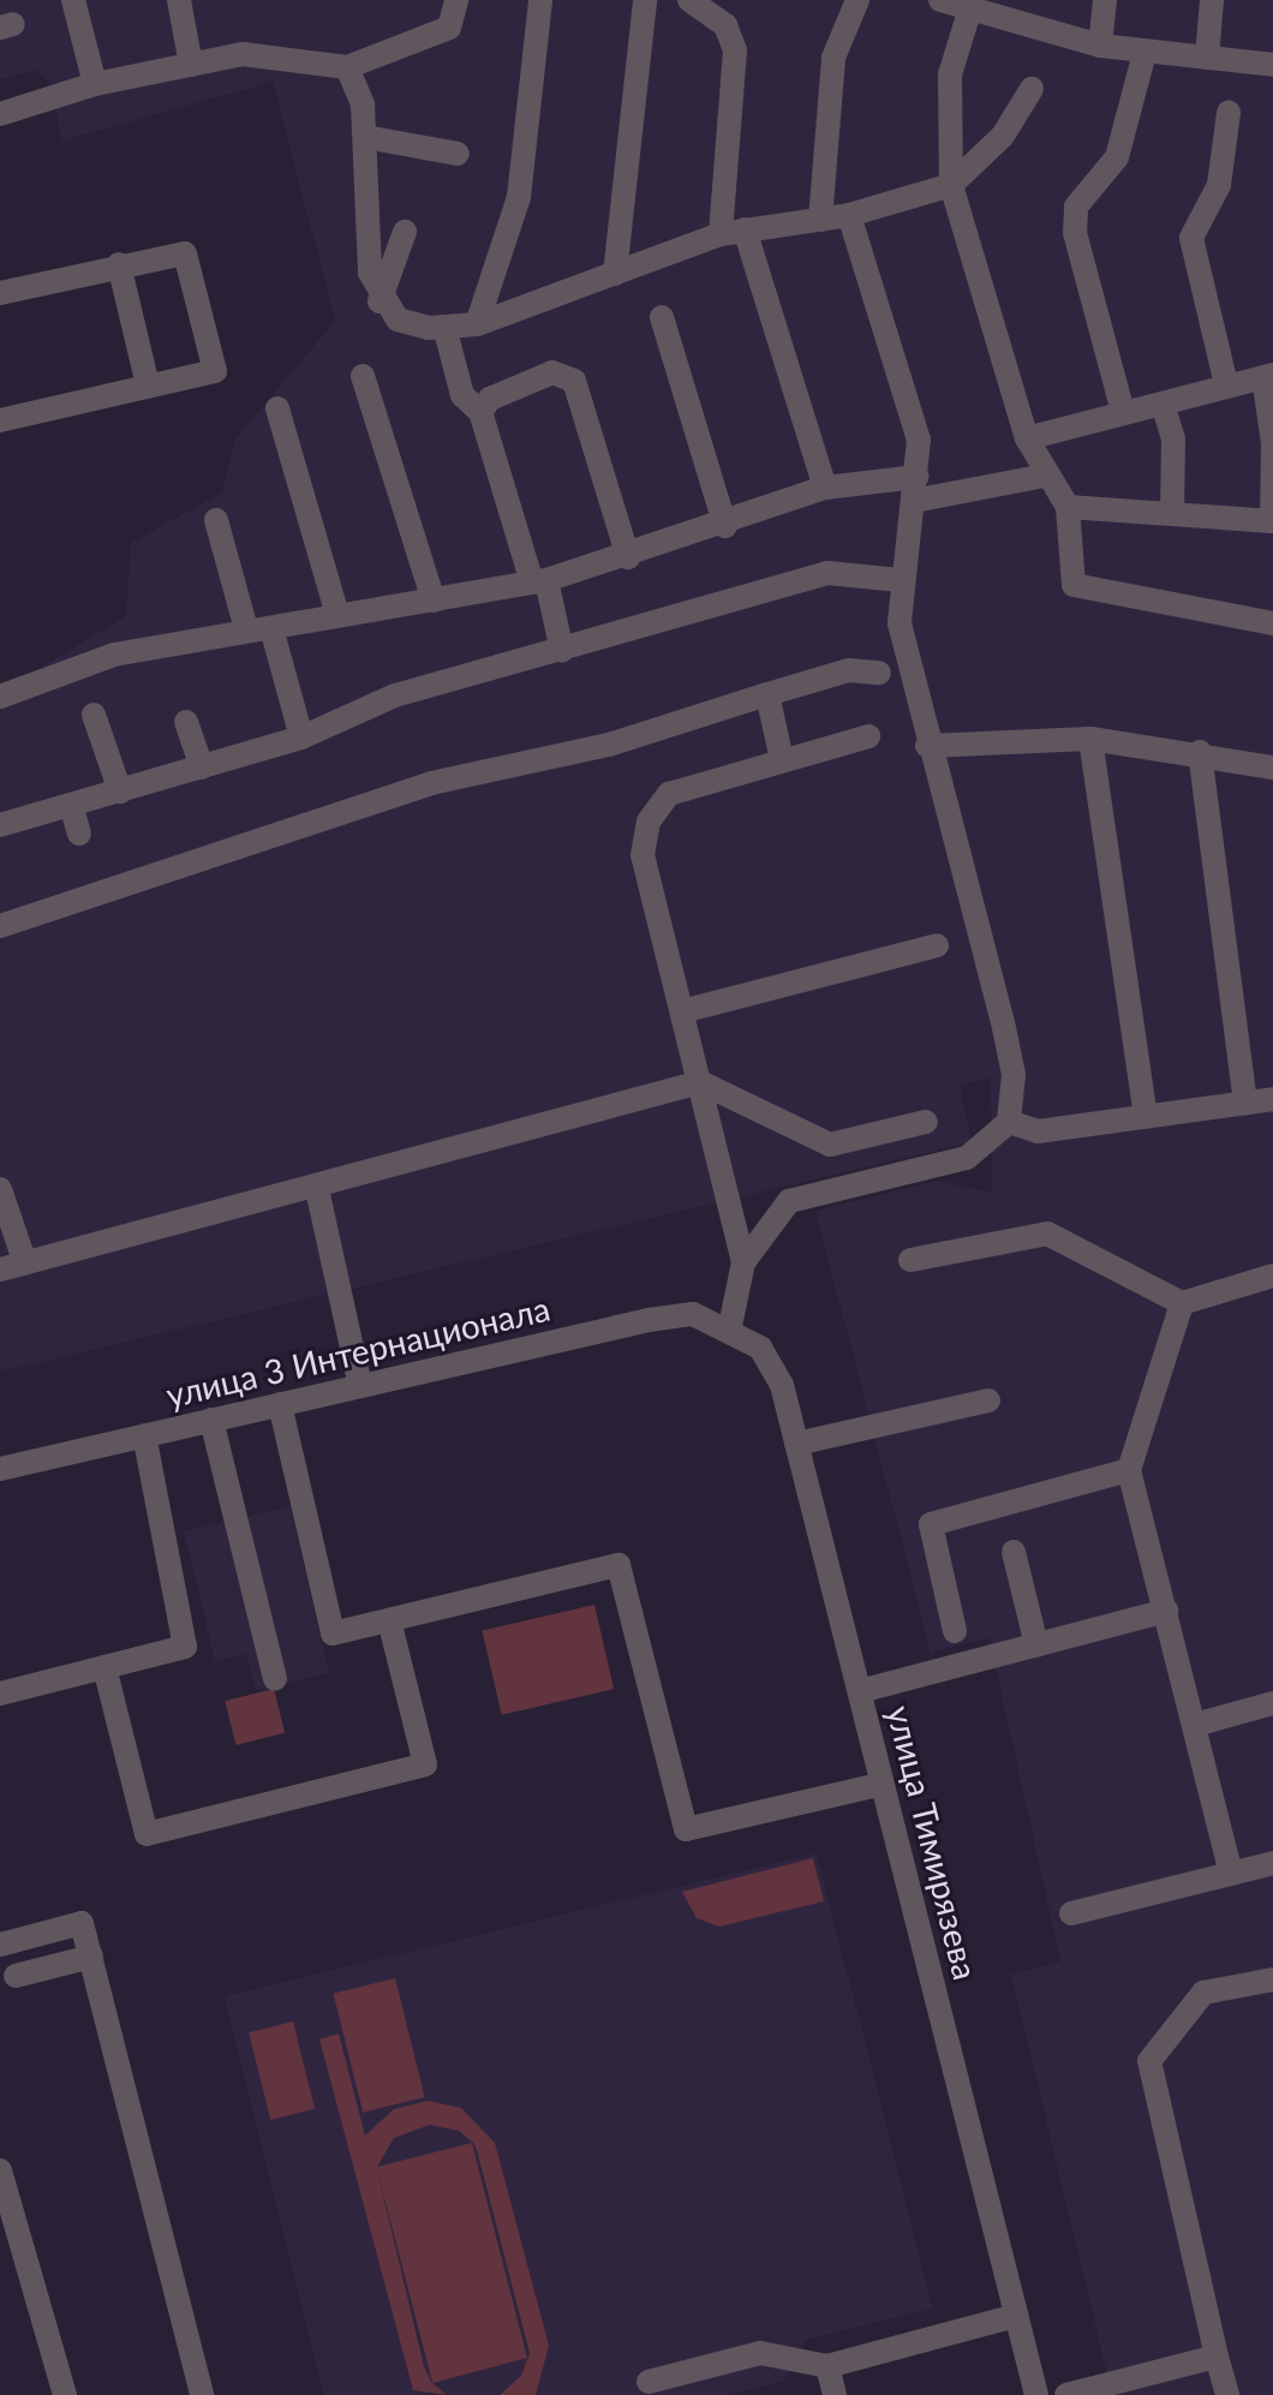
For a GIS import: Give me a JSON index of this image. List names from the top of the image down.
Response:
{
  "streets": {
    "street": ["улица 3 Интернационала", "улица Тимирязева"]
  },
  "crossings": [
    ["улица 3 Интернационала", "улица Тимирязева"]
  ]
}
